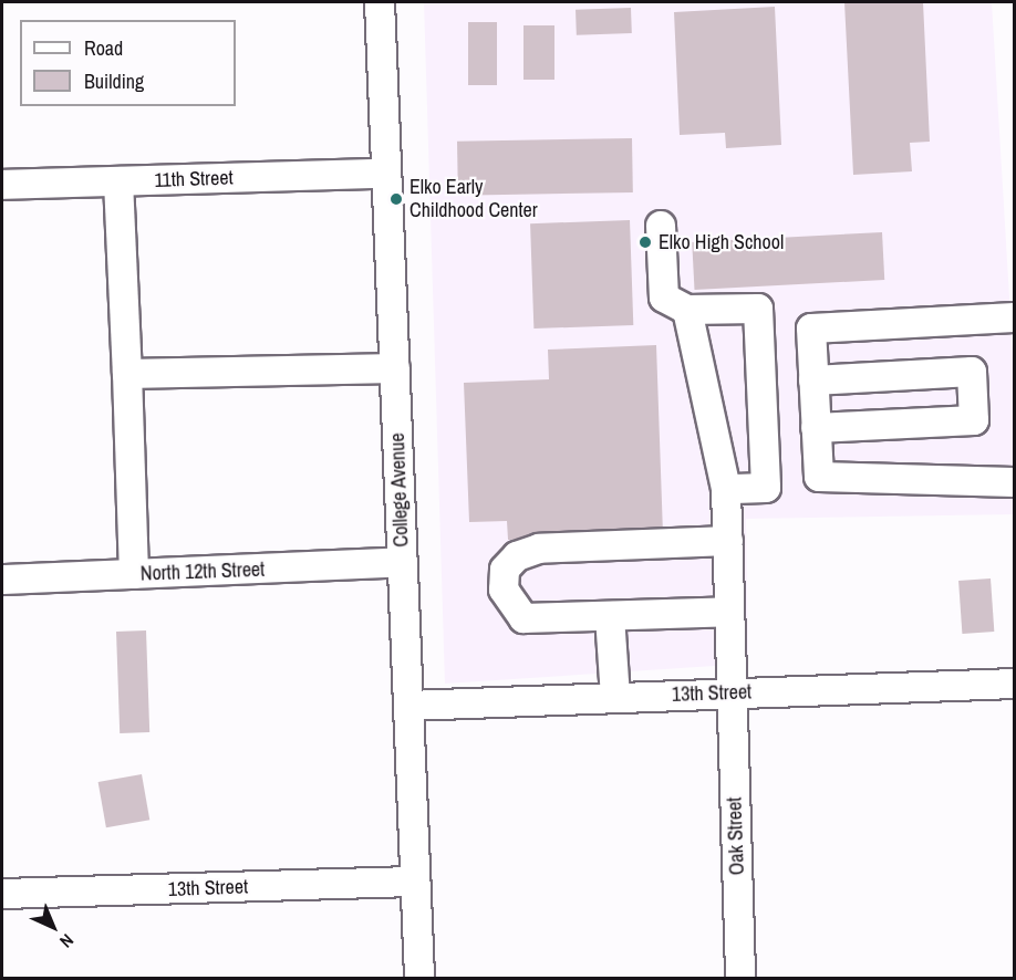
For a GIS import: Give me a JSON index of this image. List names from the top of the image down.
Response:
{
  "streets": {
    "street": [
      "11th Street",
      "College Avenue",
      "North 12th Street",
      "13th Street",
      "Oak Street"
    ]
  },
  "crossings": [
    ["11th Street", "College Avenue"],
    ["College Avenue", "North 12th Street"],
    ["College Avenue", "13th Street"],
    ["13th Street", "Oak Street"]
  ],
  "places": ["Elko Early Childhood Center", "Elko High School"],
  "legend": ["Road", "Building"],
  "north": "bottom right"
}
